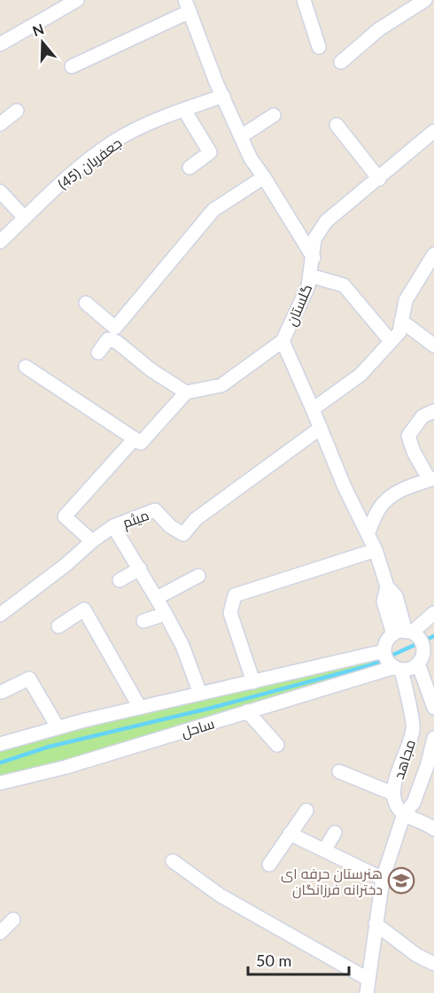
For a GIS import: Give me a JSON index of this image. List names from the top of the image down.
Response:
{
  "streets": {
    "street": [
      "جعفریان (45)",
      "گلستان",
      "میثم",
      "ساحل",
      "مجاهد"
    ]
  },
  "crossings": [
    ["گلستان", "میثم"],
    ["گلستان", "ساحل"],
    ["گلستان", "مجاهد"],
    ["ساحل", "مجاهد"]
  ],
  "places": {
    "school or university": ["هنرستان حرفه ای دخترانه فرزانگان"]
  },
  "scale_bar": "50 m",
  "north": "top"
}
